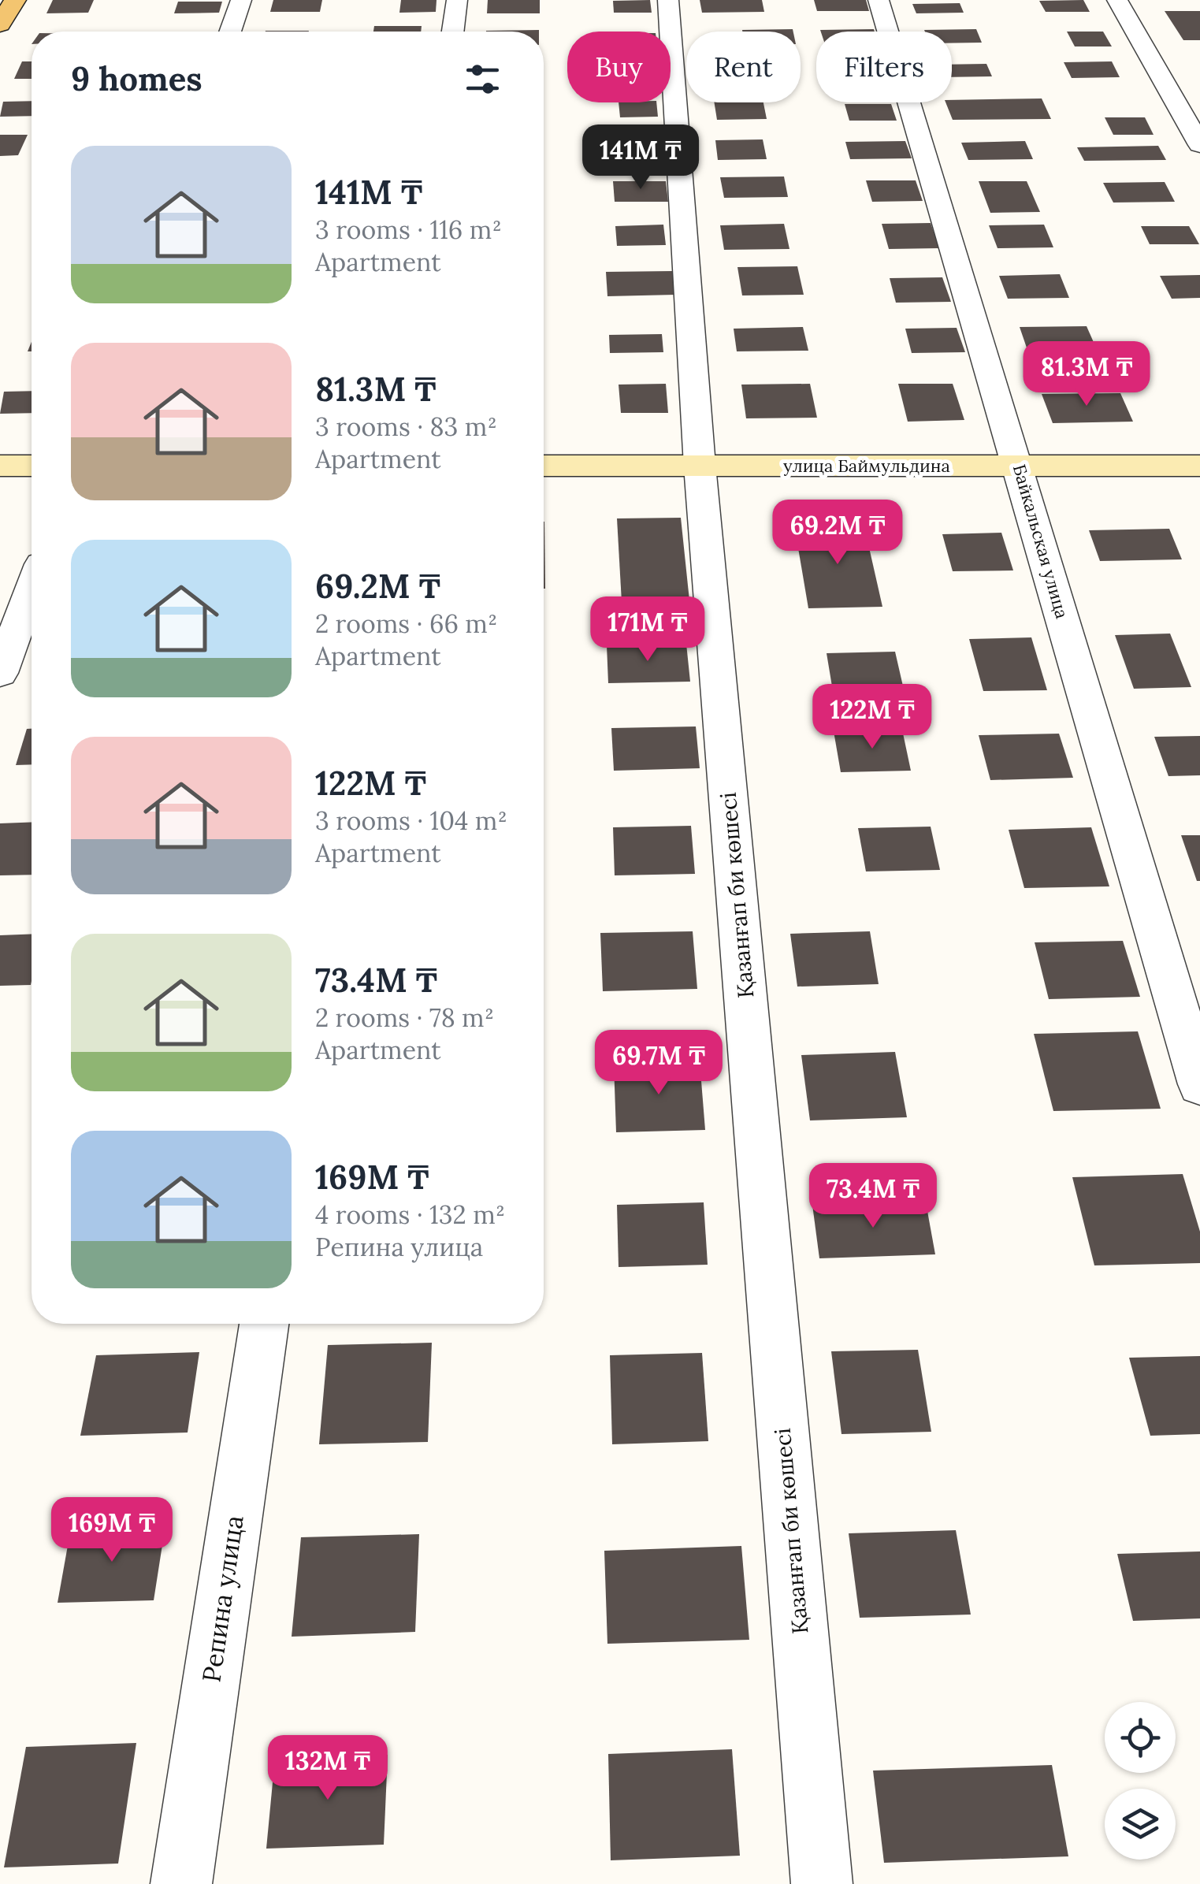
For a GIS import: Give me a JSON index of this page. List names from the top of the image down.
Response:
{
  "streets": {
    "street": [
      "улица Баймульдина",
      "Байкальская улица",
      "Қазанғап би көшесі",
      "Репина улица"
    ]
  },
  "crossings": [
    ["улица Баймульдина", "Байкальская улица"],
    ["улица Баймульдина", "Қазанғап би көшесі"]
  ],
  "page": {
    "chip": ["Buy", "Rent", "Filters"],
    "heading": "9 homes",
    "price": [
      "141M ₸",
      "81.3M ₸",
      "69.2M ₸",
      "171M ₸",
      "122M ₸",
      "69.7M ₸",
      "73.4M ₸",
      "169M ₸",
      "132M ₸"
    ],
    "list": [
      {
        "name": "141M ₸",
        "note": "3 rooms · 116 m² · Apartment"
      },
      {
        "name": "81.3M ₸",
        "note": "3 rooms · 83 m² · Apartment"
      },
      {
        "name": "69.2M ₸",
        "note": "2 rooms · 66 m² · Apartment"
      },
      {
        "name": "122M ₸",
        "note": "3 rooms · 104 m² · Apartment"
      },
      {
        "name": "73.4M ₸",
        "note": "2 rooms · 78 m² · Apartment"
      },
      {
        "name": "169M ₸",
        "note": "4 rooms · 132 m² · Репина улица"
      }
    ]
  }
}
